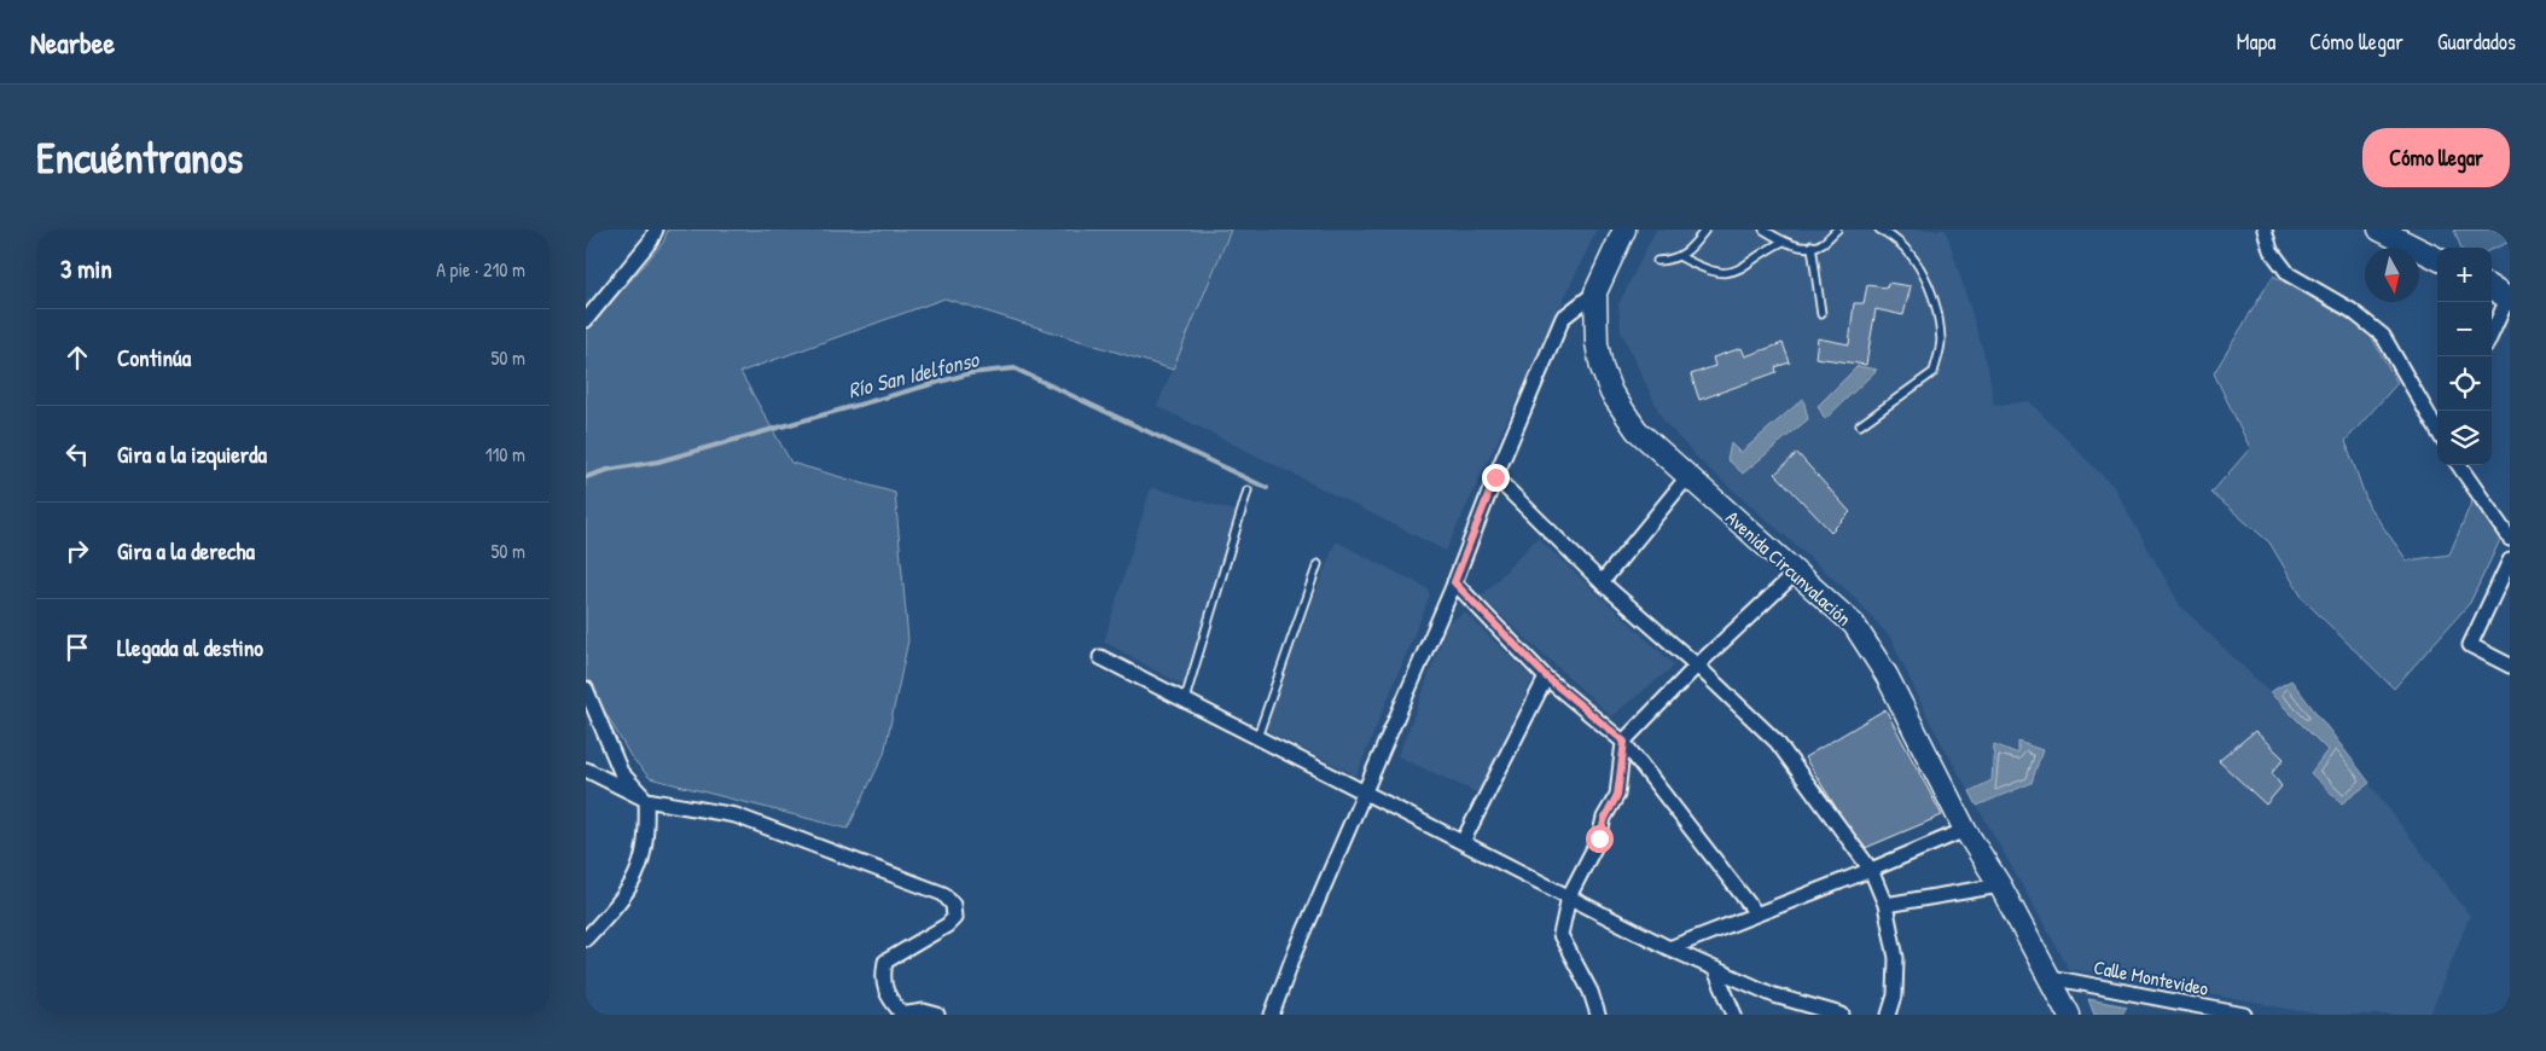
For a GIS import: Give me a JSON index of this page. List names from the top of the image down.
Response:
{
  "streets": {
    "main road": ["Avenida Circunvalación"],
    "street": ["Calle Montevideo"]
  },
  "crossings": [
    ["Avenida Circunvalación", "Calle Montevideo"]
  ],
  "water": ["Río San Idelfonso"],
  "north": "bottom",
  "page": {
    "header": "Nearbee",
    "nav": ["Mapa", "Cómo llegar", "Guardados"],
    "buttons": "Cómo llegar",
    "title": "Encuéntranos",
    "heading": ["3 min", "A pie · 210 m"],
    "map_buttons": ["+", "−"],
    "list": [
      ["Continúa", "50 m"],
      ["Gira a la izquierda", "110 m"],
      ["Gira a la derecha", "50 m"],
      "Llegada al destino"
    ]
  }
}
